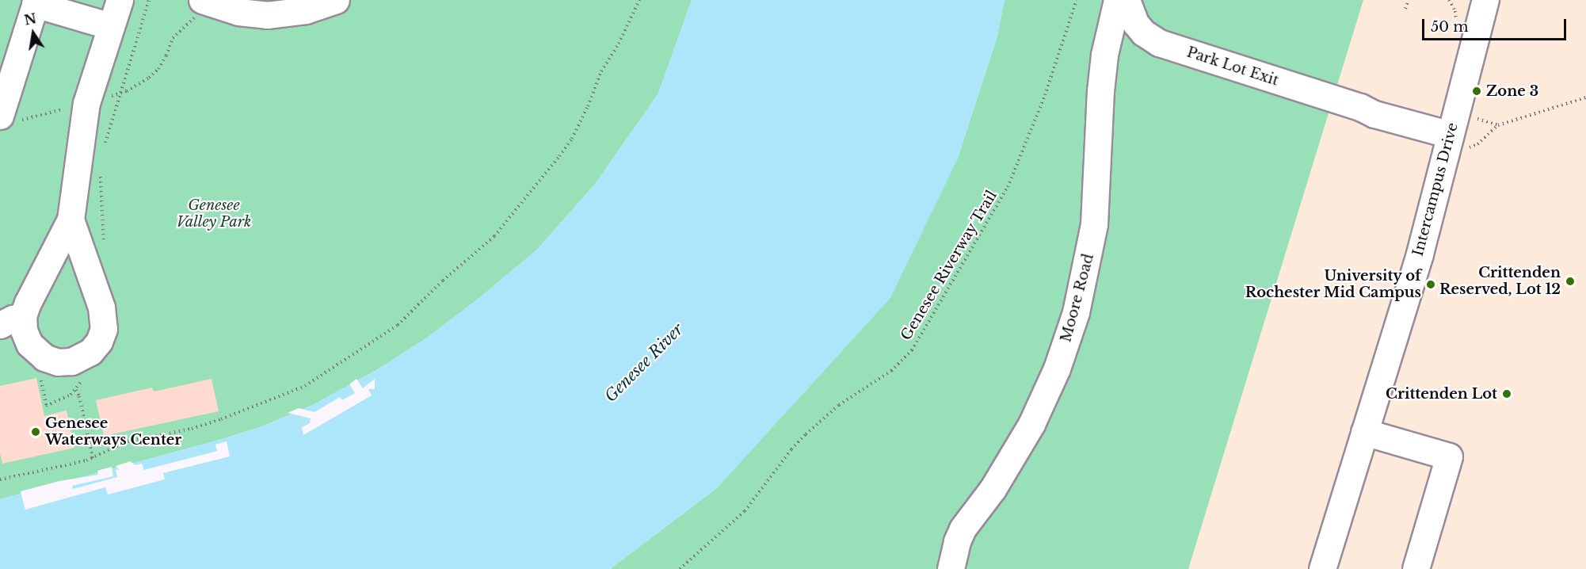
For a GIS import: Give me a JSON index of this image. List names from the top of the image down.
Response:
{
  "streets": {
    "street": ["Park Lot Exit", "Intercampus Drive", "Moore Road"],
    "path": ["Genesee Riverway Trail"]
  },
  "crossings": [
    ["Park Lot Exit", "Intercampus Drive"]
  ],
  "water": ["Genesee River"],
  "parks": ["Genesee Valley Park"],
  "places": [
    "Zone 3",
    "Crittenden Reserved, Lot 12",
    "University of Rochester Mid Campus",
    "Crittenden Lot",
    "Genesee Waterways Center"
  ],
  "scale_bar": "50 m",
  "north": "top"
}
